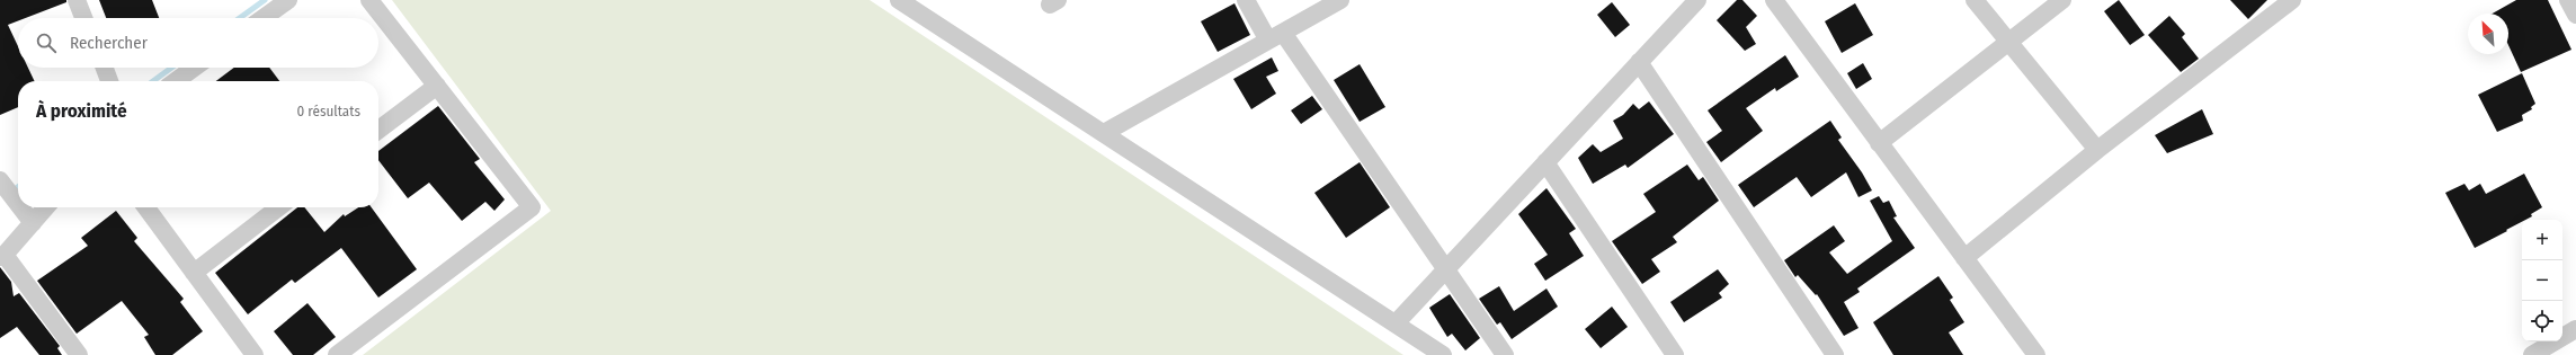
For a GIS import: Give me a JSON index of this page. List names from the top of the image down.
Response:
{
  "north": "top left",
  "page": {
    "search": "Rechercher",
    "heading": ["À proximité", "0 résultats"],
    "map_buttons": ["+", "−"]
  }
}
